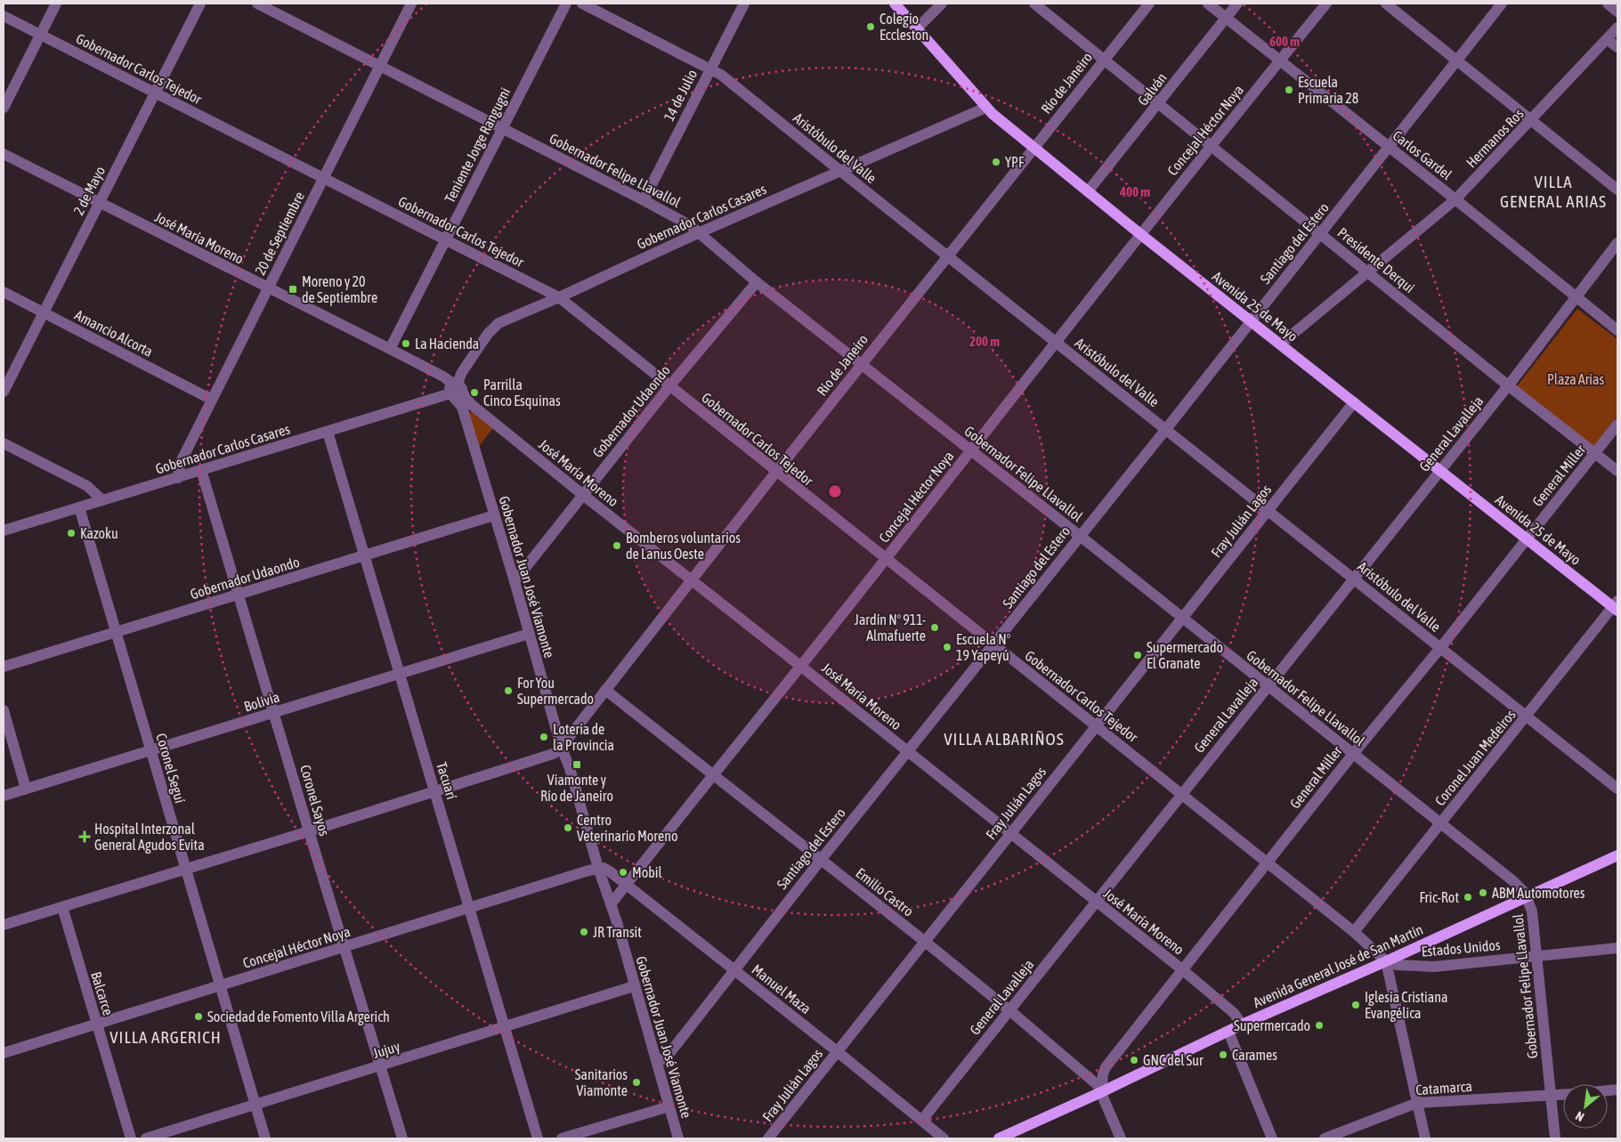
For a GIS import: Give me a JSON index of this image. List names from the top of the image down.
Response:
{
  "streets": {
    "main road": ["Avenida 25 de Mayo", "Avenida General José de San Martín"],
    "street": [
      "Gobernador Carlos Tejedor",
      "Río de Janeiro",
      "Galván",
      "14 de Julio",
      "Concejal Héctor Noya",
      "Hermanos Ros",
      "Teniente Jorge Rangugni",
      "Aristóbulo del Valle",
      "Carlos Gardel",
      "Gobernador Felipe Llavallol",
      "2 de Mayo",
      "Gobernador Carlos Casares",
      "20 de Septiembre",
      "José María Moreno",
      "Santiago del Estero",
      "Presidente Derqui",
      "Amancio Alcorta",
      "Gobernador Udaondo",
      "General Lavalleja",
      "General Miller",
      "Fray Julián Lagos",
      "Gobernador Juan José Viamonte",
      "Bolivia",
      "Coronel Juan Medeiros",
      "Coronel Seguí",
      "Tacuarí",
      "Coronel Sayos",
      "Emilio Castro",
      "Estados Unidos",
      "Manuel Maza",
      "Balcarce",
      "Jujuy",
      "Catamarca"
    ]
  },
  "crossings": [
    ["Gobernador Carlos Tejedor", "Río de Janeiro"],
    ["Gobernador Carlos Tejedor", "Concejal Héctor Noya"],
    ["Gobernador Carlos Tejedor", "Teniente Jorge Rangugni"],
    ["Gobernador Carlos Tejedor", "2 de Mayo"],
    ["Gobernador Carlos Tejedor", "Gobernador Carlos Casares"],
    ["Gobernador Carlos Tejedor", "20 de Septiembre"],
    ["Gobernador Carlos Tejedor", "Santiago del Estero"],
    ["Gobernador Carlos Tejedor", "Gobernador Udaondo"],
    ["Gobernador Carlos Tejedor", "General Lavalleja"],
    ["Gobernador Carlos Tejedor", "General Miller"],
    ["Gobernador Carlos Tejedor", "Fray Julián Lagos"],
    ["Gobernador Carlos Tejedor", "Coronel Juan Medeiros"],
    ["Gobernador Carlos Tejedor", "Estados Unidos"],
    ["Gobernador Carlos Tejedor", "Avenida General José de San Martín"],
    ["Río de Janeiro", "Aristóbulo del Valle"],
    ["Río de Janeiro", "Gobernador Felipe Llavallol"],
    ["Río de Janeiro", "José María Moreno"],
    ["Río de Janeiro", "Presidente Derqui"],
    ["Río de Janeiro", "Avenida 25 de Mayo"],
    ["Río de Janeiro", "Gobernador Juan José Viamonte"],
    ["Río de Janeiro", "Emilio Castro"],
    ["Galván", "Carlos Gardel"],
    ["Galván", "Presidente Derqui"],
    ["Galván", "Avenida 25 de Mayo"],
    ["14 de Julio", "Aristóbulo del Valle"],
    ["14 de Julio", "Gobernador Felipe Llavallol"],
    ["Concejal Héctor Noya", "Aristóbulo del Valle"],
    ["Concejal Héctor Noya", "Carlos Gardel"],
    ["Concejal Héctor Noya", "Gobernador Felipe Llavallol"],
    ["Concejal Héctor Noya", "José María Moreno"],
    ["Concejal Héctor Noya", "Presidente Derqui"],
    ["Concejal Héctor Noya", "Avenida 25 de Mayo"],
    ["Concejal Héctor Noya", "Gobernador Juan José Viamonte"],
    ["Concejal Héctor Noya", "Coronel Seguí"],
    ["Concejal Héctor Noya", "Tacuarí"],
    ["Concejal Héctor Noya", "Coronel Sayos"],
    ["Concejal Héctor Noya", "Emilio Castro"],
    ["Concejal Héctor Noya", "Manuel Maza"],
    ["Concejal Héctor Noya", "Balcarce"],
    ["Hermanos Ros", "Carlos Gardel"],
    ["Hermanos Ros", "Presidente Derqui"],
    ["Hermanos Ros", "Avenida 25 de Mayo"],
    ["Teniente Jorge Rangugni", "Gobernador Felipe Llavallol"],
    ["Teniente Jorge Rangugni", "José María Moreno"],
    ["Aristóbulo del Valle", "Gobernador Carlos Casares"],
    ["Aristóbulo del Valle", "Santiago del Estero"],
    ["Aristóbulo del Valle", "General Lavalleja"],
    ["Aristóbulo del Valle", "General Miller"],
    ["Aristóbulo del Valle", "Fray Julián Lagos"],
    ["Aristóbulo del Valle", "Coronel Juan Medeiros"],
    ["Carlos Gardel", "Santiago del Estero"],
    ["Carlos Gardel", "General Lavalleja"],
    ["Gobernador Felipe Llavallol", "Gobernador Carlos Casares"],
    ["Gobernador Felipe Llavallol", "20 de Septiembre"],
    ["Gobernador Felipe Llavallol", "Santiago del Estero"],
    ["Gobernador Felipe Llavallol", "Gobernador Udaondo"],
    ["Gobernador Felipe Llavallol", "General Lavalleja"],
    ["Gobernador Felipe Llavallol", "General Miller"],
    ["Gobernador Felipe Llavallol", "Fray Julián Lagos"],
    ["Gobernador Felipe Llavallol", "Coronel Juan Medeiros"],
    ["Gobernador Felipe Llavallol", "Estados Unidos"],
    ["Gobernador Felipe Llavallol", "Avenida General José de San Martín"],
    ["Gobernador Felipe Llavallol", "Catamarca"],
    ["2 de Mayo", "José María Moreno"],
    ["2 de Mayo", "Amancio Alcorta"],
    ["Gobernador Carlos Casares", "20 de Septiembre"],
    ["Gobernador Carlos Casares", "José María Moreno"],
    ["Gobernador Carlos Casares", "Avenida 25 de Mayo"],
    ["Gobernador Carlos Casares", "Gobernador Juan José Viamonte"],
    ["Gobernador Carlos Casares", "Coronel Seguí"],
    ["Gobernador Carlos Casares", "Tacuarí"],
    ["Gobernador Carlos Casares", "Coronel Sayos"],
    ["20 de Septiembre", "José María Moreno"],
    ["20 de Septiembre", "Amancio Alcorta"],
    ["José María Moreno", "Santiago del Estero"],
    ["José María Moreno", "Gobernador Udaondo"],
    ["José María Moreno", "General Lavalleja"],
    ["José María Moreno", "General Miller"],
    ["José María Moreno", "Fray Julián Lagos"],
    ["José María Moreno", "Gobernador Juan José Viamonte"],
    ["José María Moreno", "Avenida General José de San Martín"],
    ["Santiago del Estero", "Presidente Derqui"],
    ["Santiago del Estero", "Avenida 25 de Mayo"],
    ["Santiago del Estero", "Gobernador Juan José Viamonte"],
    ["Santiago del Estero", "Emilio Castro"],
    ["Santiago del Estero", "Manuel Maza"],
    ["Presidente Derqui", "General Lavalleja"],
    ["Presidente Derqui", "General Miller"],
    ["Avenida 25 de Mayo", "General Lavalleja"],
    ["Avenida 25 de Mayo", "General Miller"],
    ["Avenida 25 de Mayo", "Fray Julián Lagos"],
    ["Avenida 25 de Mayo", "Coronel Juan Medeiros"],
    ["Gobernador Udaondo", "Gobernador Juan José Viamonte"],
    ["Gobernador Udaondo", "Coronel Seguí"],
    ["Gobernador Udaondo", "Tacuarí"],
    ["Gobernador Udaondo", "Coronel Sayos"],
    ["General Lavalleja", "Emilio Castro"],
    ["General Lavalleja", "Manuel Maza"],
    ["General Miller", "Emilio Castro"],
    ["General Miller", "Avenida General José de San Martín"],
    ["Fray Julián Lagos", "Emilio Castro"],
    ["Fray Julián Lagos", "Manuel Maza"],
    ["Gobernador Juan José Viamonte", "Bolivia"],
    ["Gobernador Juan José Viamonte", "Manuel Maza"],
    ["Gobernador Juan José Viamonte", "Jujuy"],
    ["Bolivia", "Coronel Seguí"],
    ["Bolivia", "Tacuarí"],
    ["Bolivia", "Coronel Sayos"],
    ["Coronel Seguí", "Jujuy"],
    ["Tacuarí", "Jujuy"],
    ["Coronel Sayos", "Jujuy"],
    ["Emilio Castro", "Avenida General José de San Martín"],
    ["Estados Unidos", "Avenida General José de San Martín"]
  ],
  "districts": ["VILLA GENERAL ARIAS", "VILLA ALBARIÑOS", "VILLA ARGERICH"],
  "parks": ["Plaza Arias"],
  "places": {
    "other": [
      "Colegio Eccleston",
      "Escuela Primaria 28",
      "YPF",
      "La Hacienda",
      "Parrilla Cinco Esquinas",
      "Kazoku",
      "Bomberos voluntarios de Lanus Oeste",
      "Jardín Nº 911- Almafuerte",
      "Escuela Nº 19 Yapeyú",
      "Supermercado El Granate",
      "For You Supermercado",
      "Loteria de la Provincia",
      "Centro Veterinario Moreno",
      "Mobil",
      "ABM Automotores",
      "Fric-Rot",
      "JR Transit",
      "Iglesia Cristiana Evangélica",
      "Sociedad de Fomento Villa Argerich",
      "Supermercado",
      "Carames",
      "GNC del Sur",
      "Sanitarios Viamonte"
    ],
    "transit": ["Moreno y 20 de Septiembre", "Viamonte y Río de Janeiro"],
    "health": ["Hospital Interzonal General Agudos Evita"]
  },
  "north": "bottom left",
  "rings": ["600 m", "400 m", "200 m"]
}
